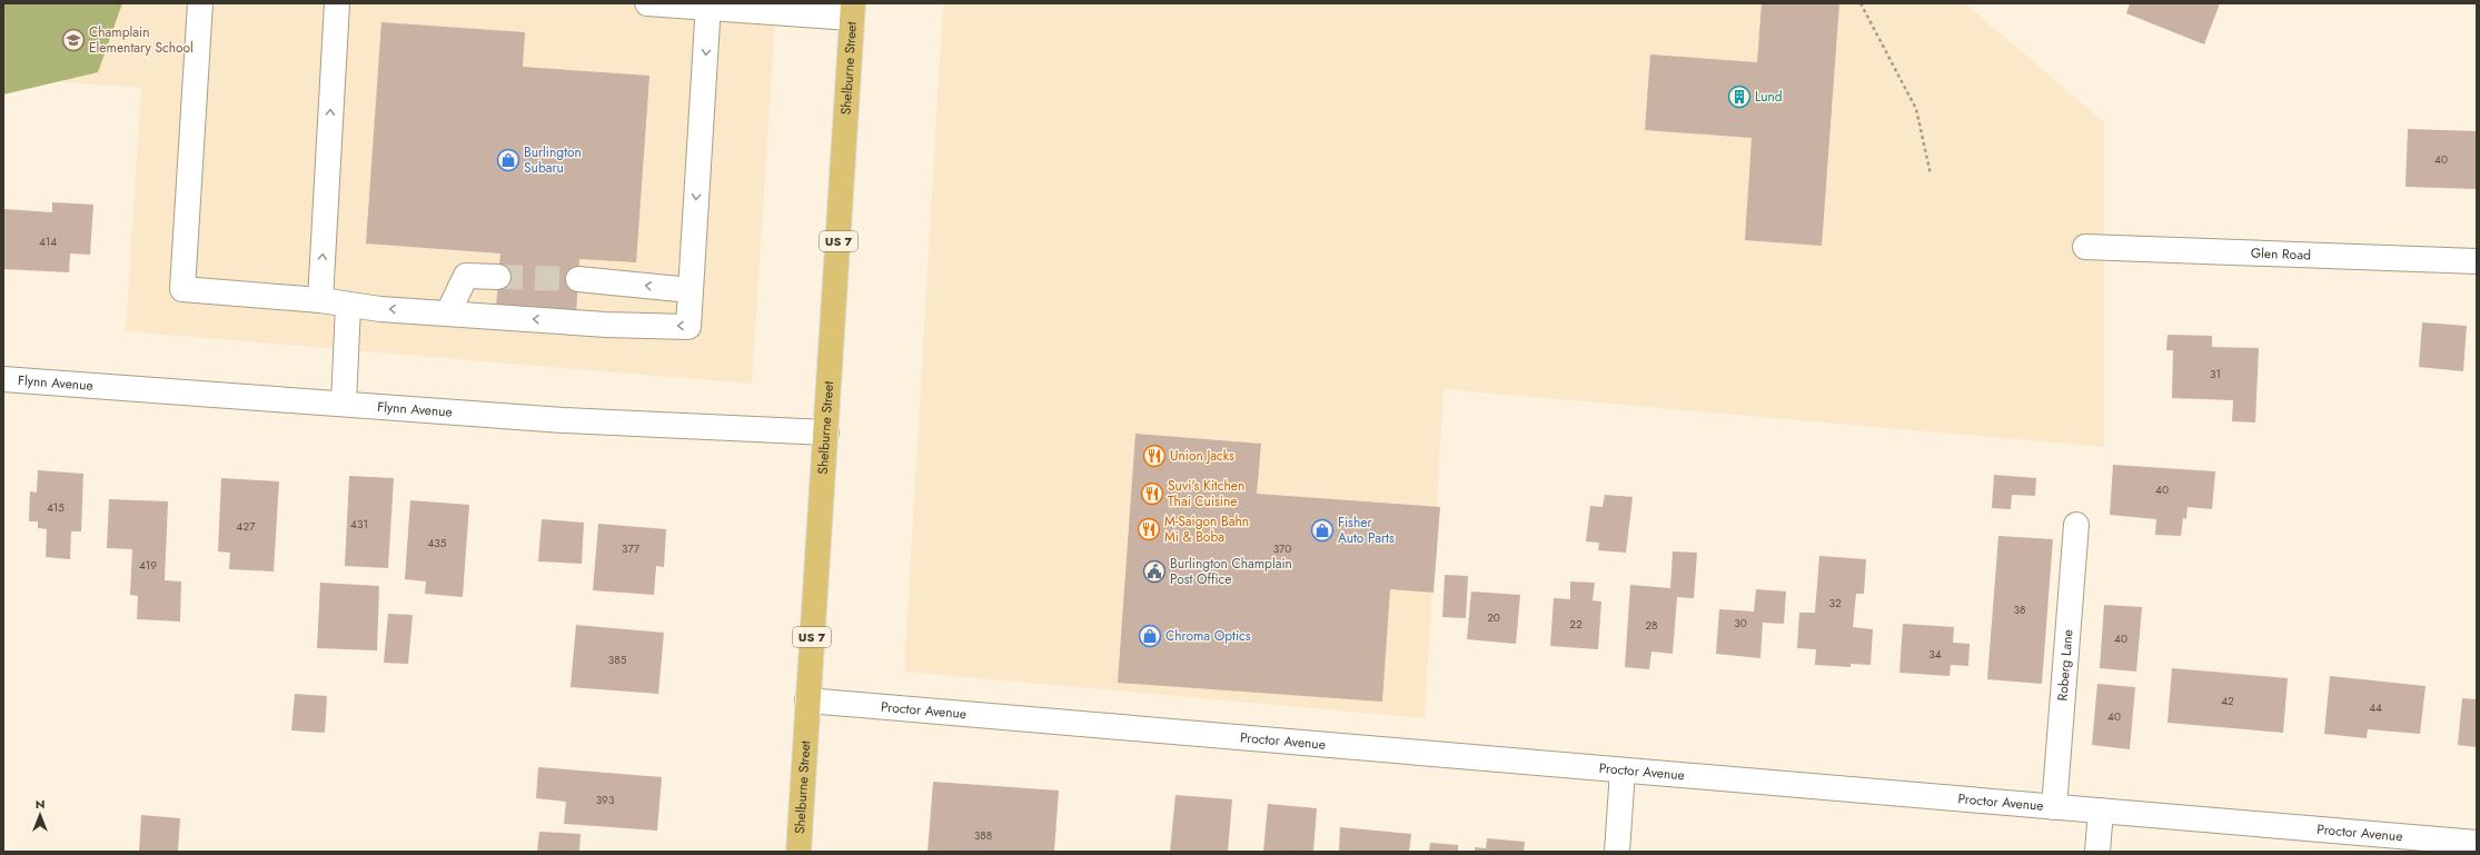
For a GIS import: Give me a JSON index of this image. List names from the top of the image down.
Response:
{
  "streets": {
    "main road": ["Shelburne Street", "US 7"],
    "street": [
      "Glen Road",
      "Flynn Avenue",
      "Roberg Lane",
      "Proctor Avenue"
    ]
  },
  "crossings": [
    ["Shelburne Street", "Flynn Avenue"],
    ["Shelburne Street", "Proctor Avenue"],
    ["Roberg Lane", "Proctor Avenue"]
  ],
  "places": {
    "school or university": ["Champlain Elementary School"],
    "building": ["Lund"],
    "shop": ["Burlington Subaru", "Fisher Auto Parts", "Chroma Optics"],
    "restaurant": ["Union Jacks", "Suvi's Kitchen Thai Cuisine", "M-Saigon Bahn Mi & Boba"],
    "public building": ["Burlington Champlain Post Office"]
  },
  "house_numbers": [
    "40",
    "414",
    "31",
    "40",
    "415",
    "431",
    "427",
    "435",
    "377",
    "370",
    "419",
    "32",
    "38",
    "20",
    "30",
    "22",
    "28",
    "40",
    "34",
    "385",
    "42",
    "44",
    "40",
    "393",
    "388"
  ],
  "north": "top"
}
